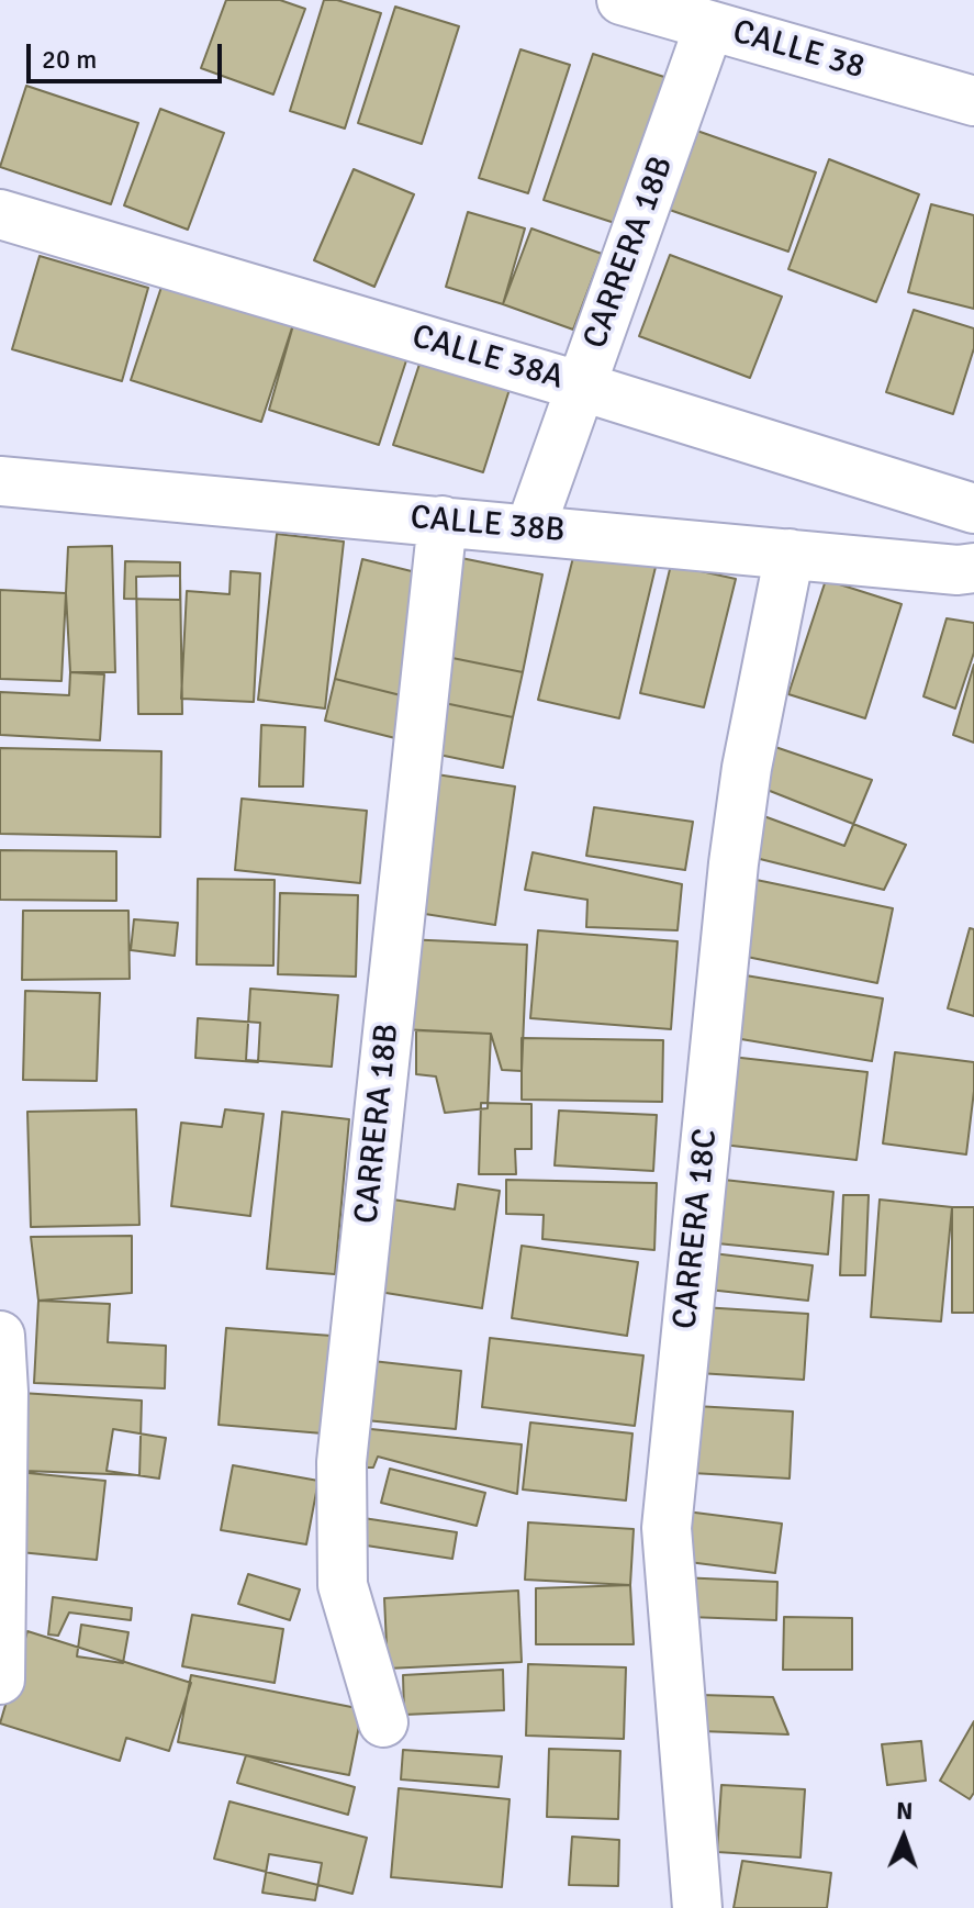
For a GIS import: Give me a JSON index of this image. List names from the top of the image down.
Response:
{
  "streets": {
    "street": [
      "CALLE 38",
      "CARRERA 18B",
      "CALLE 38A",
      "CALLE 38B",
      "CARRERA 18C"
    ]
  },
  "crossings": [
    ["CALLE 38", "CARRERA 18B"],
    ["CARRERA 18B", "CALLE 38A"],
    ["CARRERA 18B", "CALLE 38B"],
    ["CALLE 38B", "CARRERA 18C"]
  ],
  "scale_bar": "20 m",
  "north": "top"
}
